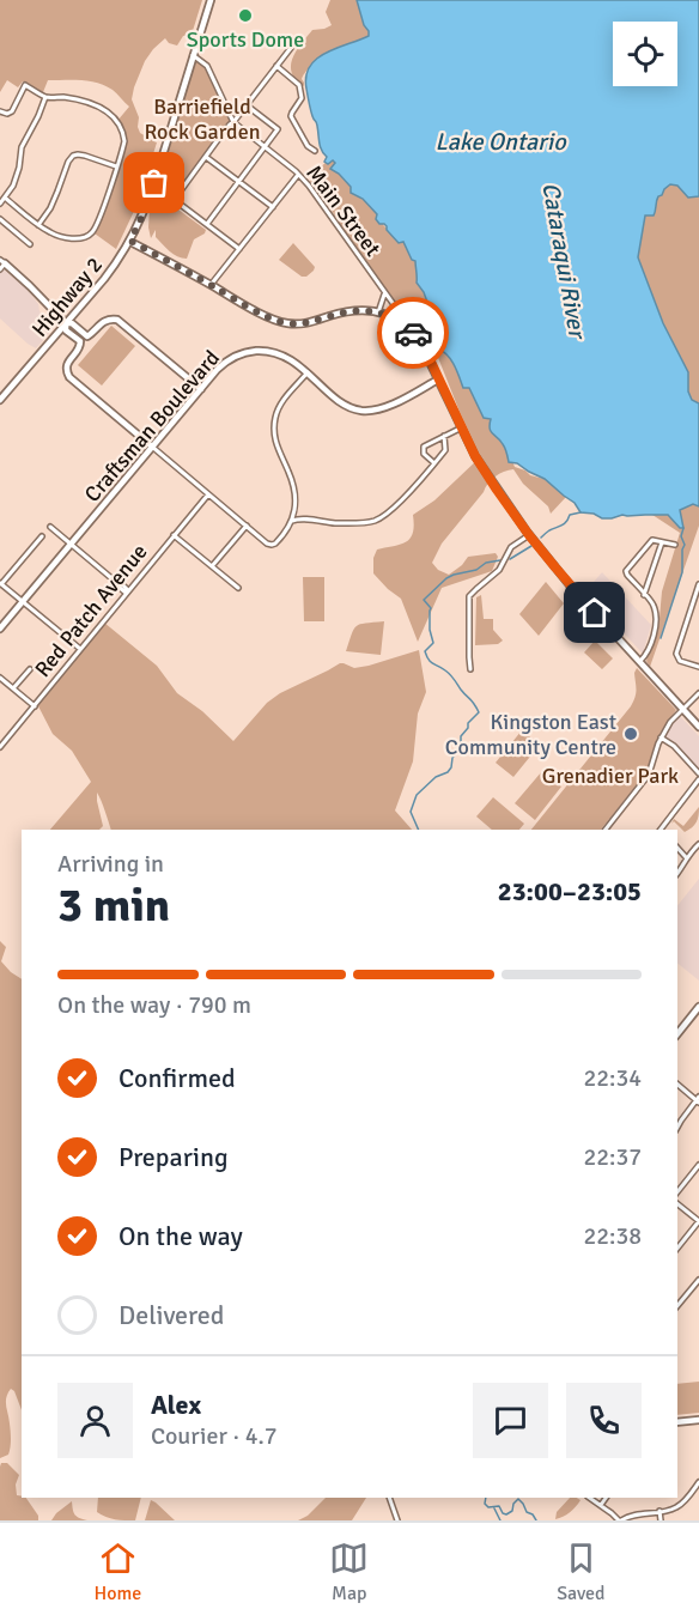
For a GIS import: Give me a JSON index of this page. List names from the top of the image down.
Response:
{
  "streets": {
    "main road": ["Highway 2", "Craftsman Boulevard"],
    "street": ["Main Street", "Red Patch Avenue"]
  },
  "crossings": [
    ["Main Street", "Highway 2"]
  ],
  "water": ["Lake Ontario", "Cataraqui River"],
  "parks": ["Barriefield Rock Garden", "Grenadier Park"],
  "places": ["Sports Dome", "Kingston East Community Centre"],
  "page": {
    "heading": ["3 min", "Arriving in", "23:00–23:05"],
    "panel": ["Alex", "Courier · 4.7"],
    "bar": "On the way · 790 m",
    "list": [
      ["Confirmed", "22:34"],
      ["Preparing", "22:37"],
      ["On the way", "22:38"],
      "Delivered"
    ],
    "tabs": ["Home", "Map", "Saved"]
  }
}
